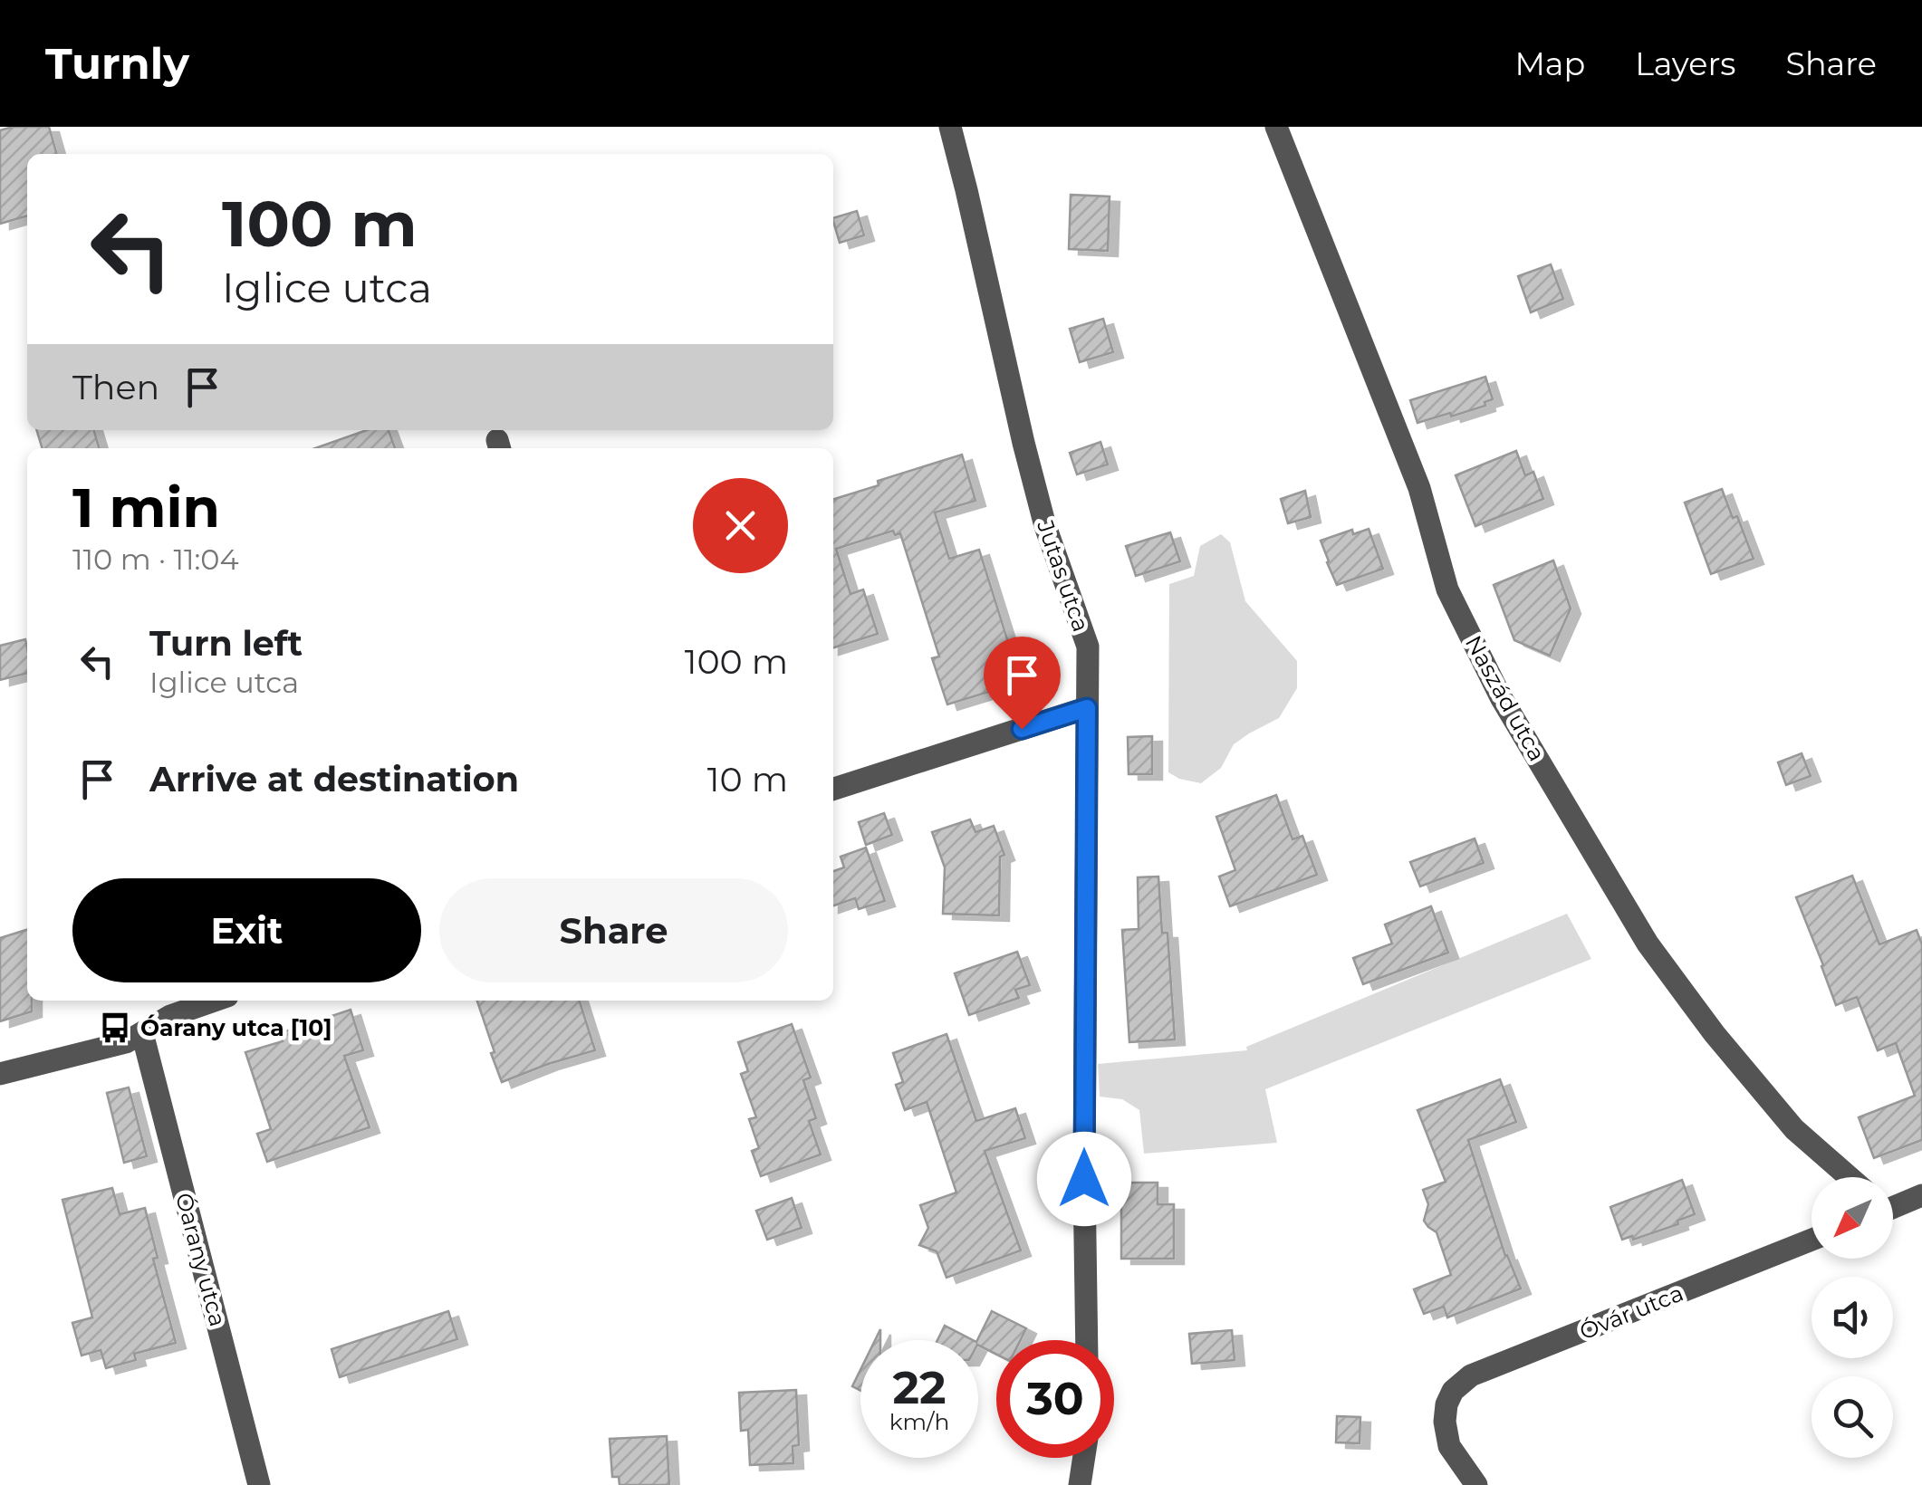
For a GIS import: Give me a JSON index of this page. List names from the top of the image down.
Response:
{
  "streets": {
    "street": [
      "Jutas utca",
      "Naszád utca",
      "Óarany utca",
      "Óvár utca"
    ]
  },
  "places": {
    "bus stop": ["Óarany utca [10]"]
  },
  "north": "bottom left",
  "page": {
    "header": "Turnly",
    "nav": ["Map", "Layers", "Share"],
    "turn": ["100 m", "Iglice utca"],
    "then": "Then",
    "heading": ["1 min", "110 m · 11:04"],
    "list": [
      {
        "name": "Turn left",
        "note": "Iglice utca",
        "value": "100 m"
      },
      {
        "name": "Arrive at destination",
        "value": "10 m"
      }
    ],
    "buttons": ["Exit", "Share"],
    "speed": "22 km/h",
    "limit": "30"
  }
}
